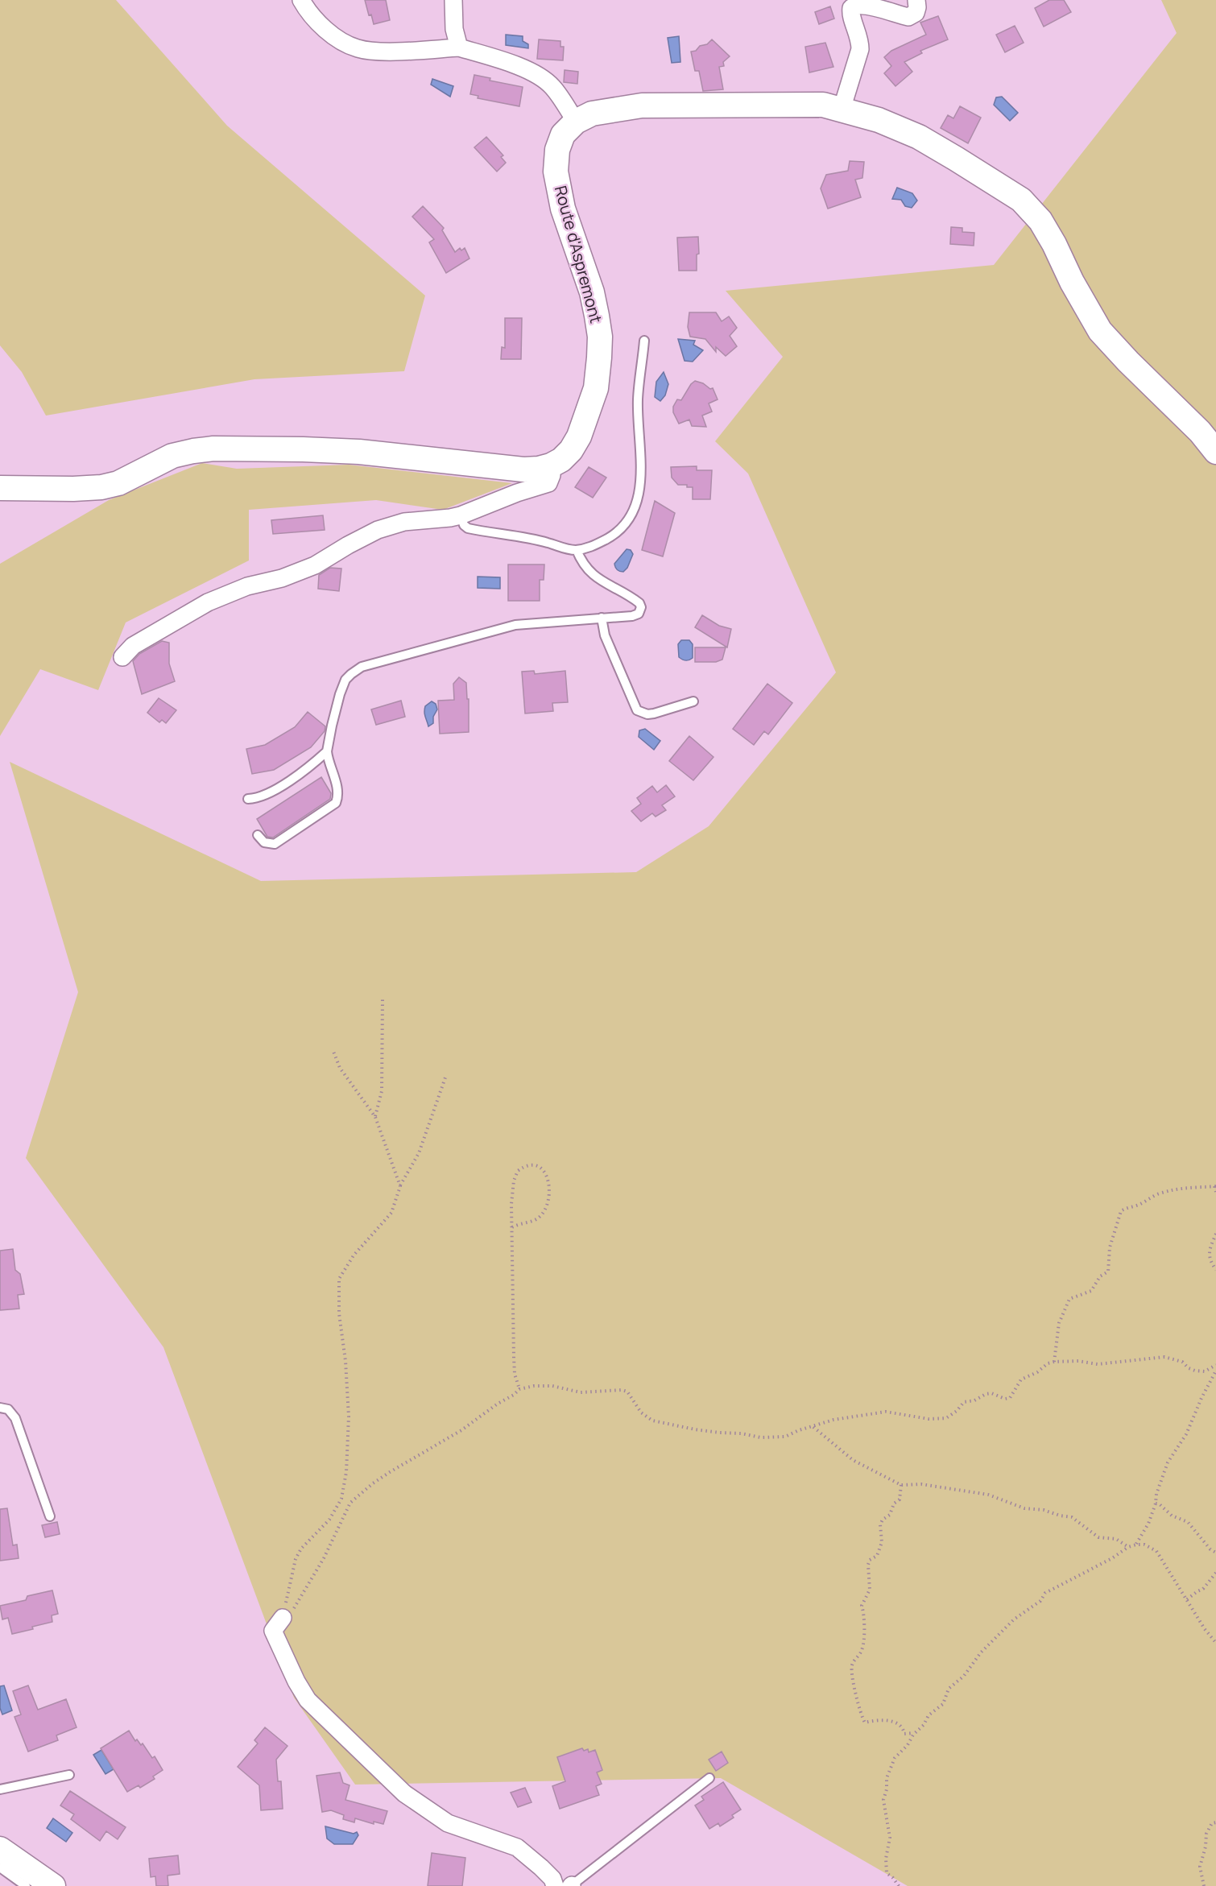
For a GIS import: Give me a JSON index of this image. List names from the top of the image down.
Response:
{
  "streets": {
    "street": ["Route d'Aspremont"]
  }
}
